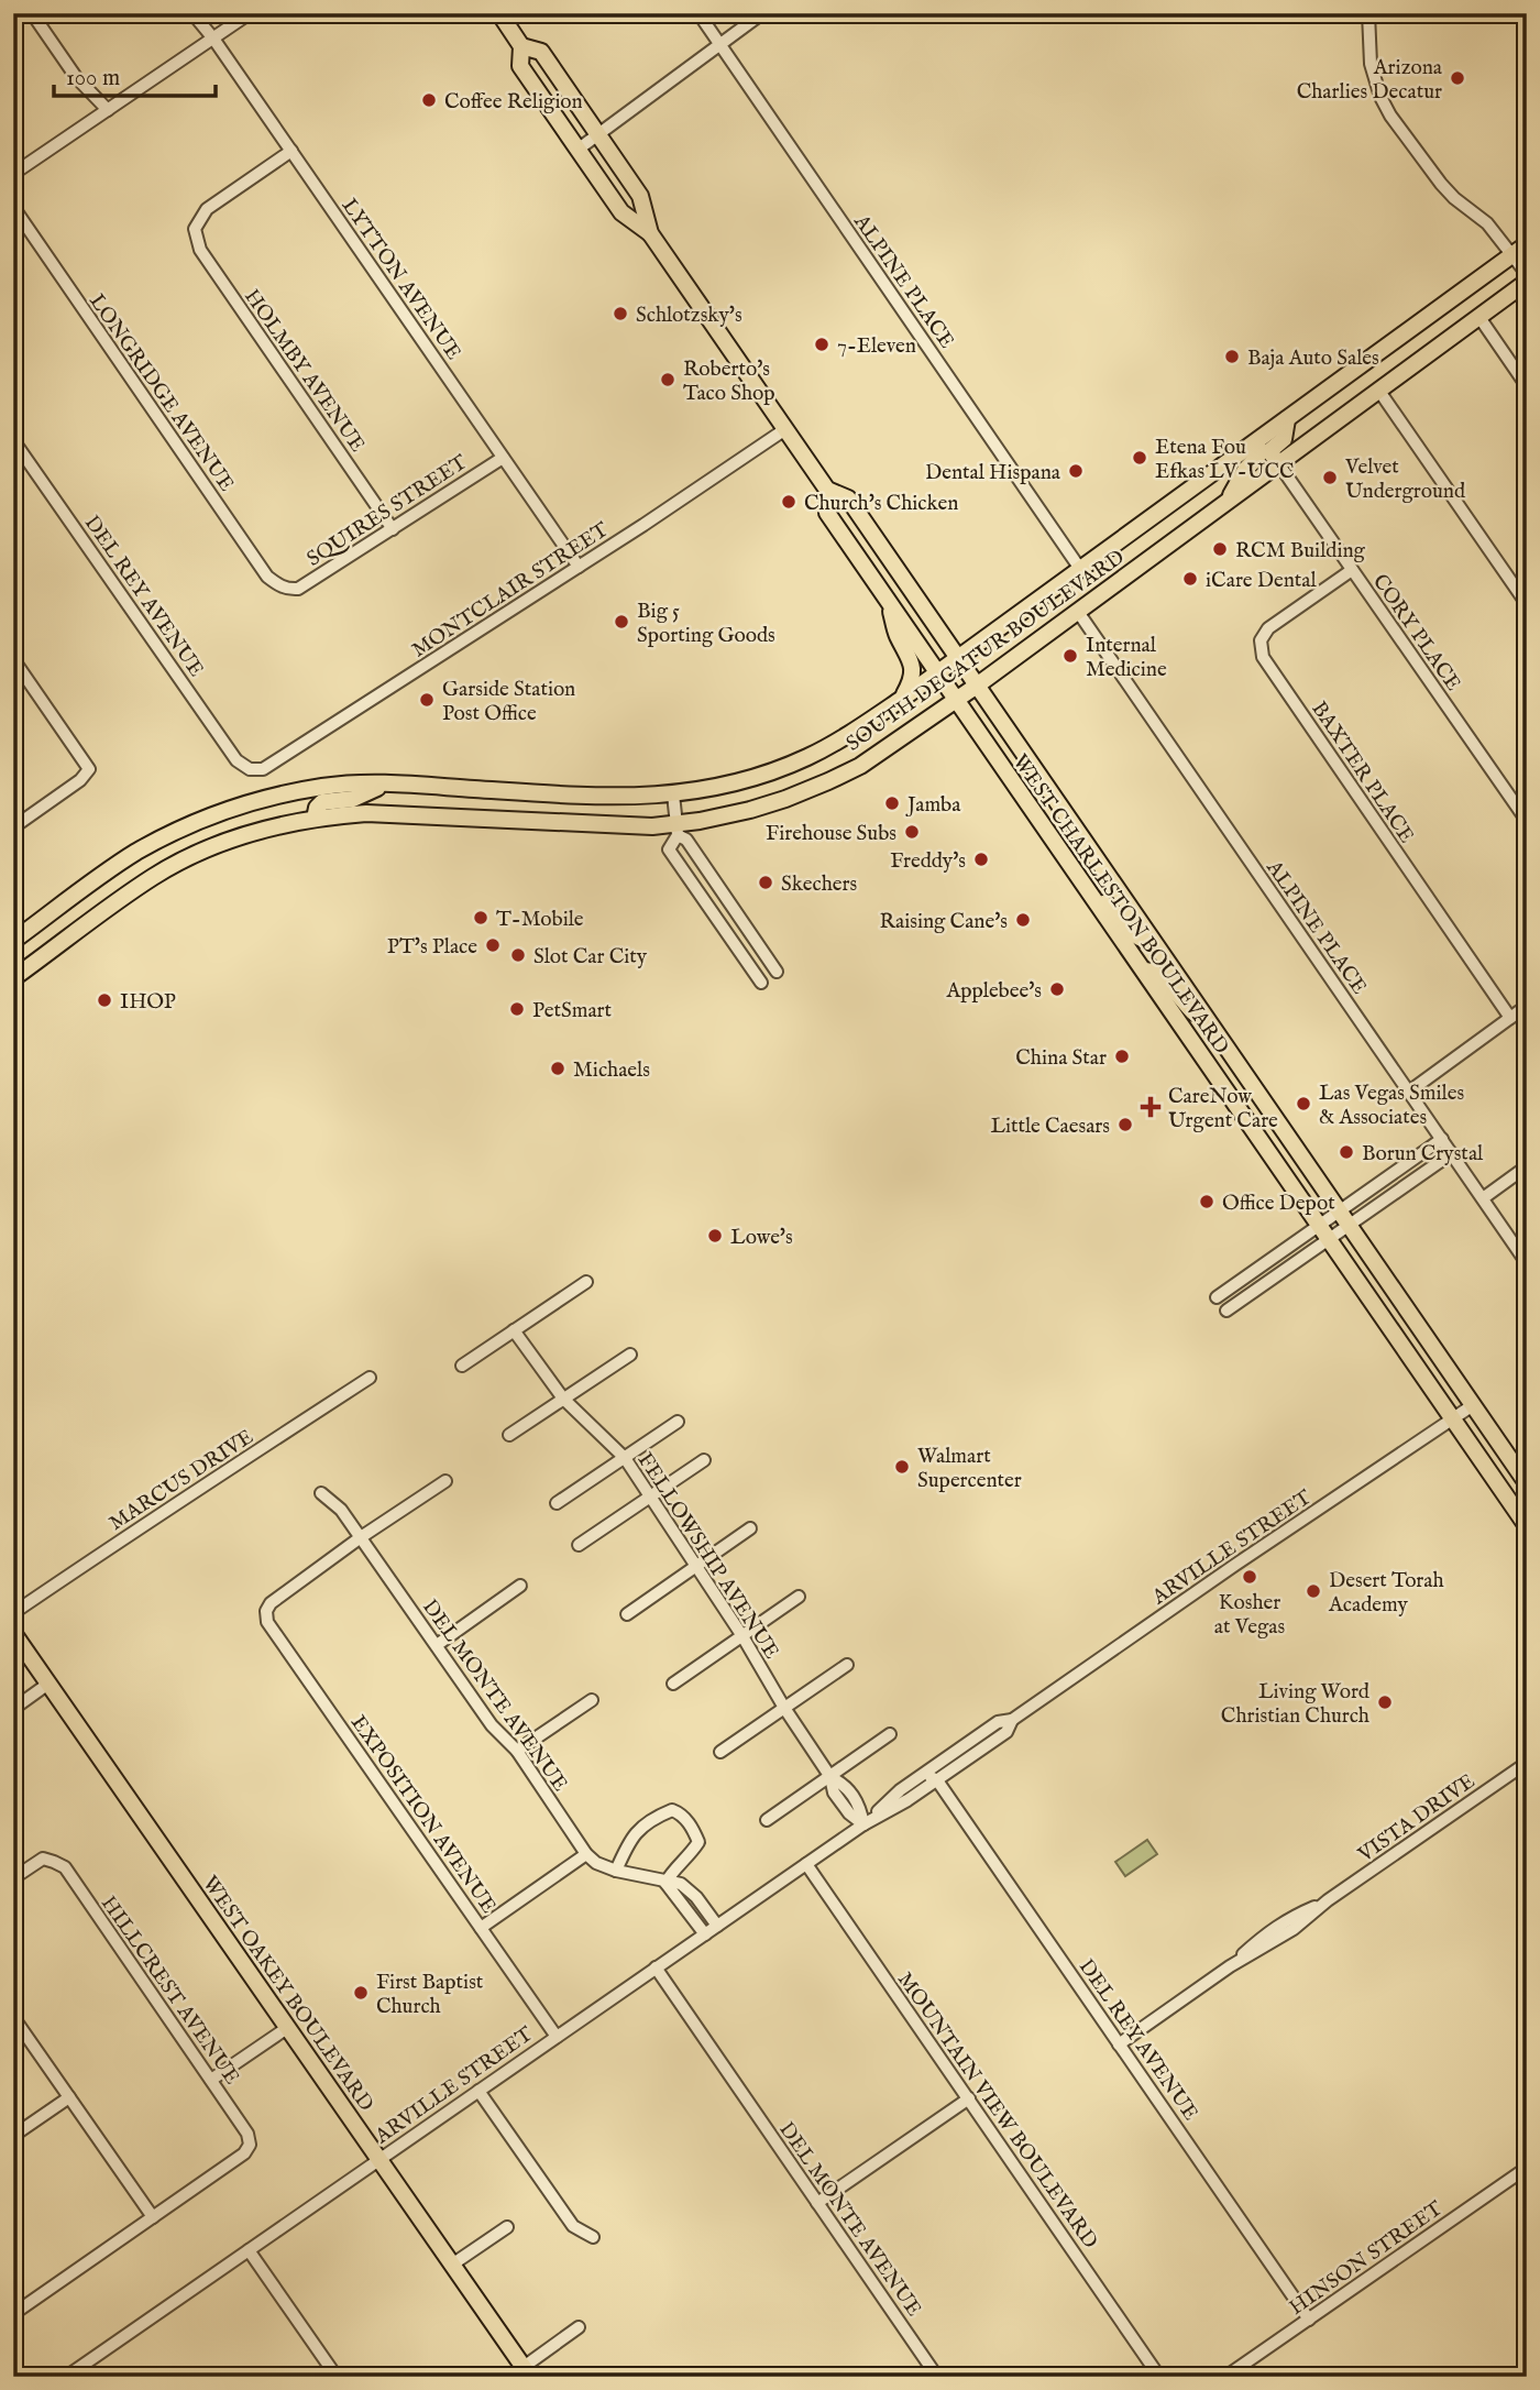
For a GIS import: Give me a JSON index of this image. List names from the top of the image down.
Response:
{
  "streets": {
    "main road": ["SOUTH DECATUR BOULEVARD", "WEST CHARLESTON BOULEVARD", "WEST OAKEY BOULEVARD"],
    "street": [
      "LYTTON AVENUE",
      "ALPINE PLACE",
      "HOLMBY AVENUE",
      "LONGRIDGE AVENUE",
      "SQUIRES STREET",
      "MONTCLAIR STREET",
      "DEL REY AVENUE",
      "CORY PLACE",
      "BAXTER PLACE",
      "MARCUS DRIVE",
      "ARVILLE STREET",
      "FELLOWSHIP AVENUE",
      "DEL MONTE AVENUE",
      "EXPOSITION AVENUE",
      "VISTA DRIVE",
      "HILLCREST AVENUE",
      "MOUNTAIN VIEW BOULEVARD",
      "HINSON STREET"
    ]
  },
  "crossings": [
    ["LYTTON AVENUE", "HOLMBY AVENUE"],
    ["LYTTON AVENUE", "SQUIRES STREET"],
    ["LYTTON AVENUE", "MONTCLAIR STREET"],
    ["ALPINE PLACE", "SOUTH DECATUR BOULEVARD"],
    ["HOLMBY AVENUE", "SQUIRES STREET"],
    ["LONGRIDGE AVENUE", "SQUIRES STREET"],
    ["MONTCLAIR STREET", "DEL REY AVENUE"],
    ["MONTCLAIR STREET", "WEST CHARLESTON BOULEVARD"],
    ["DEL REY AVENUE", "ARVILLE STREET"],
    ["DEL REY AVENUE", "VISTA DRIVE"],
    ["DEL REY AVENUE", "HINSON STREET"],
    ["CORY PLACE", "SOUTH DECATUR BOULEVARD"],
    ["CORY PLACE", "BAXTER PLACE"],
    ["SOUTH DECATUR BOULEVARD", "WEST CHARLESTON BOULEVARD"],
    ["WEST CHARLESTON BOULEVARD", "ARVILLE STREET"],
    ["ARVILLE STREET", "FELLOWSHIP AVENUE"],
    ["ARVILLE STREET", "DEL MONTE AVENUE"],
    ["ARVILLE STREET", "EXPOSITION AVENUE"],
    ["ARVILLE STREET", "WEST OAKEY BOULEVARD"],
    ["ARVILLE STREET", "MOUNTAIN VIEW BOULEVARD"],
    ["DEL MONTE AVENUE", "EXPOSITION AVENUE"]
  ],
  "places": {
    "other": [
      "Arizona Charlies Decatur",
      "Coffee Religion",
      "Schlotzsky's",
      "7-Eleven",
      "Baja Auto Sales",
      "Roberto's Taco Shop",
      "Etena Fou Efkas LV-UCC",
      "Dental Hispana",
      "Velvet Underground",
      "Church's Chicken",
      "RCM Building",
      "iCare Dental",
      "Big 5 Sporting Goods",
      "Internal Medicine",
      "Garside Station Post Office",
      "Jamba",
      "Firehouse Subs",
      "Freddy's",
      "Skechers",
      "T-Mobile",
      "Raising Cane's",
      "PT's Place",
      "Slot Car City",
      "Applebee's",
      "IHOP",
      "PetSmart",
      "China Star",
      "Michaels",
      "Las Vegas Smiles & Associates",
      "Little Caesars",
      "Borun Crystal",
      "Office Depot",
      "Lowe's",
      "Walmart Supercenter",
      "Kosher at Vegas",
      "Desert Torah Academy",
      "Living Word Christian Church",
      "First Baptist Church"
    ],
    "health": ["CareNow Urgent Care"]
  },
  "scale_bar": "100 m"
}
